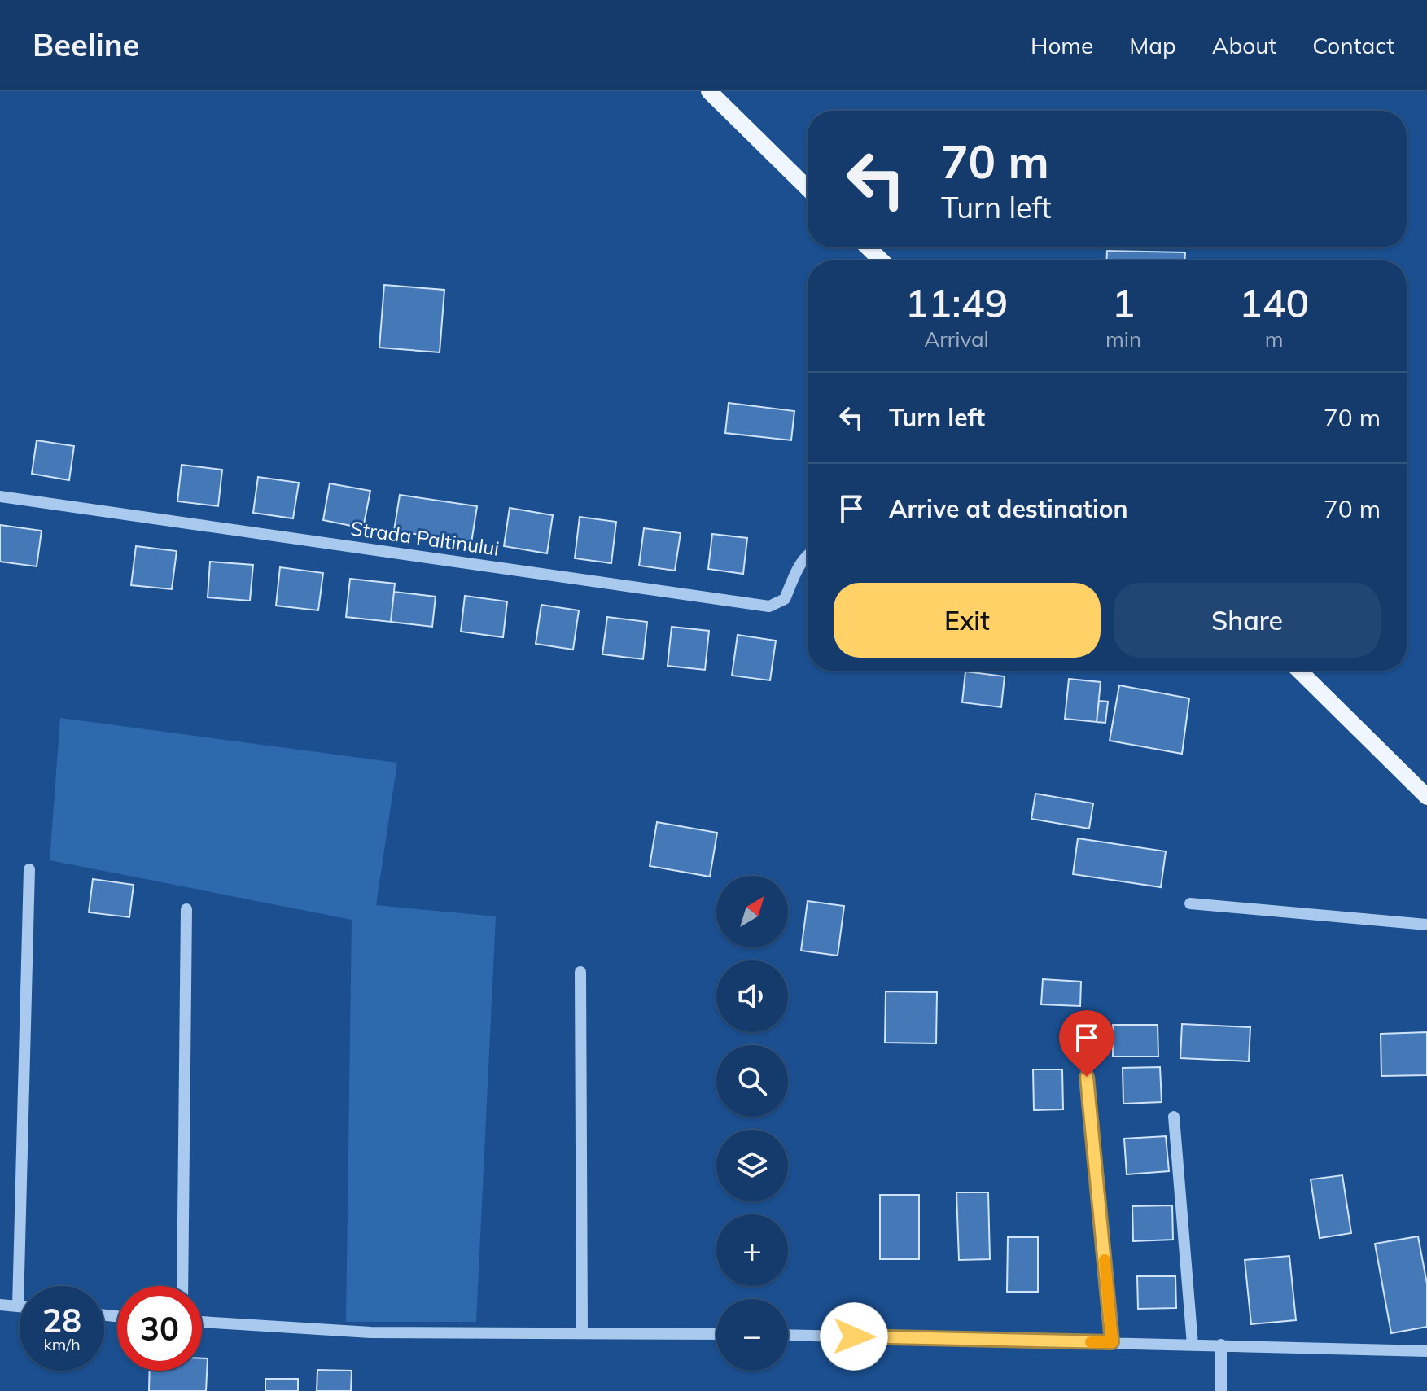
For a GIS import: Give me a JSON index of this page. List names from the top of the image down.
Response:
{
  "streets": {
    "street": ["Strada Paltinului"]
  },
  "north": "top right",
  "page": {
    "header": "Beeline",
    "nav": [
      "Home",
      "Map",
      "About",
      "Contact"
    ],
    "turn": ["70 m", "Turn left"],
    "eta": [
      "11:49",
      "Arrival",
      "1",
      "min",
      "140",
      "m"
    ],
    "list": [
      {
        "name": "Turn left",
        "value": "70 m"
      },
      {
        "name": "Arrive at destination",
        "value": "70 m"
      }
    ],
    "buttons": ["Exit", "Share"],
    "map_buttons": ["+", "−"],
    "speed": "28 km/h",
    "limit": "30"
  }
}
